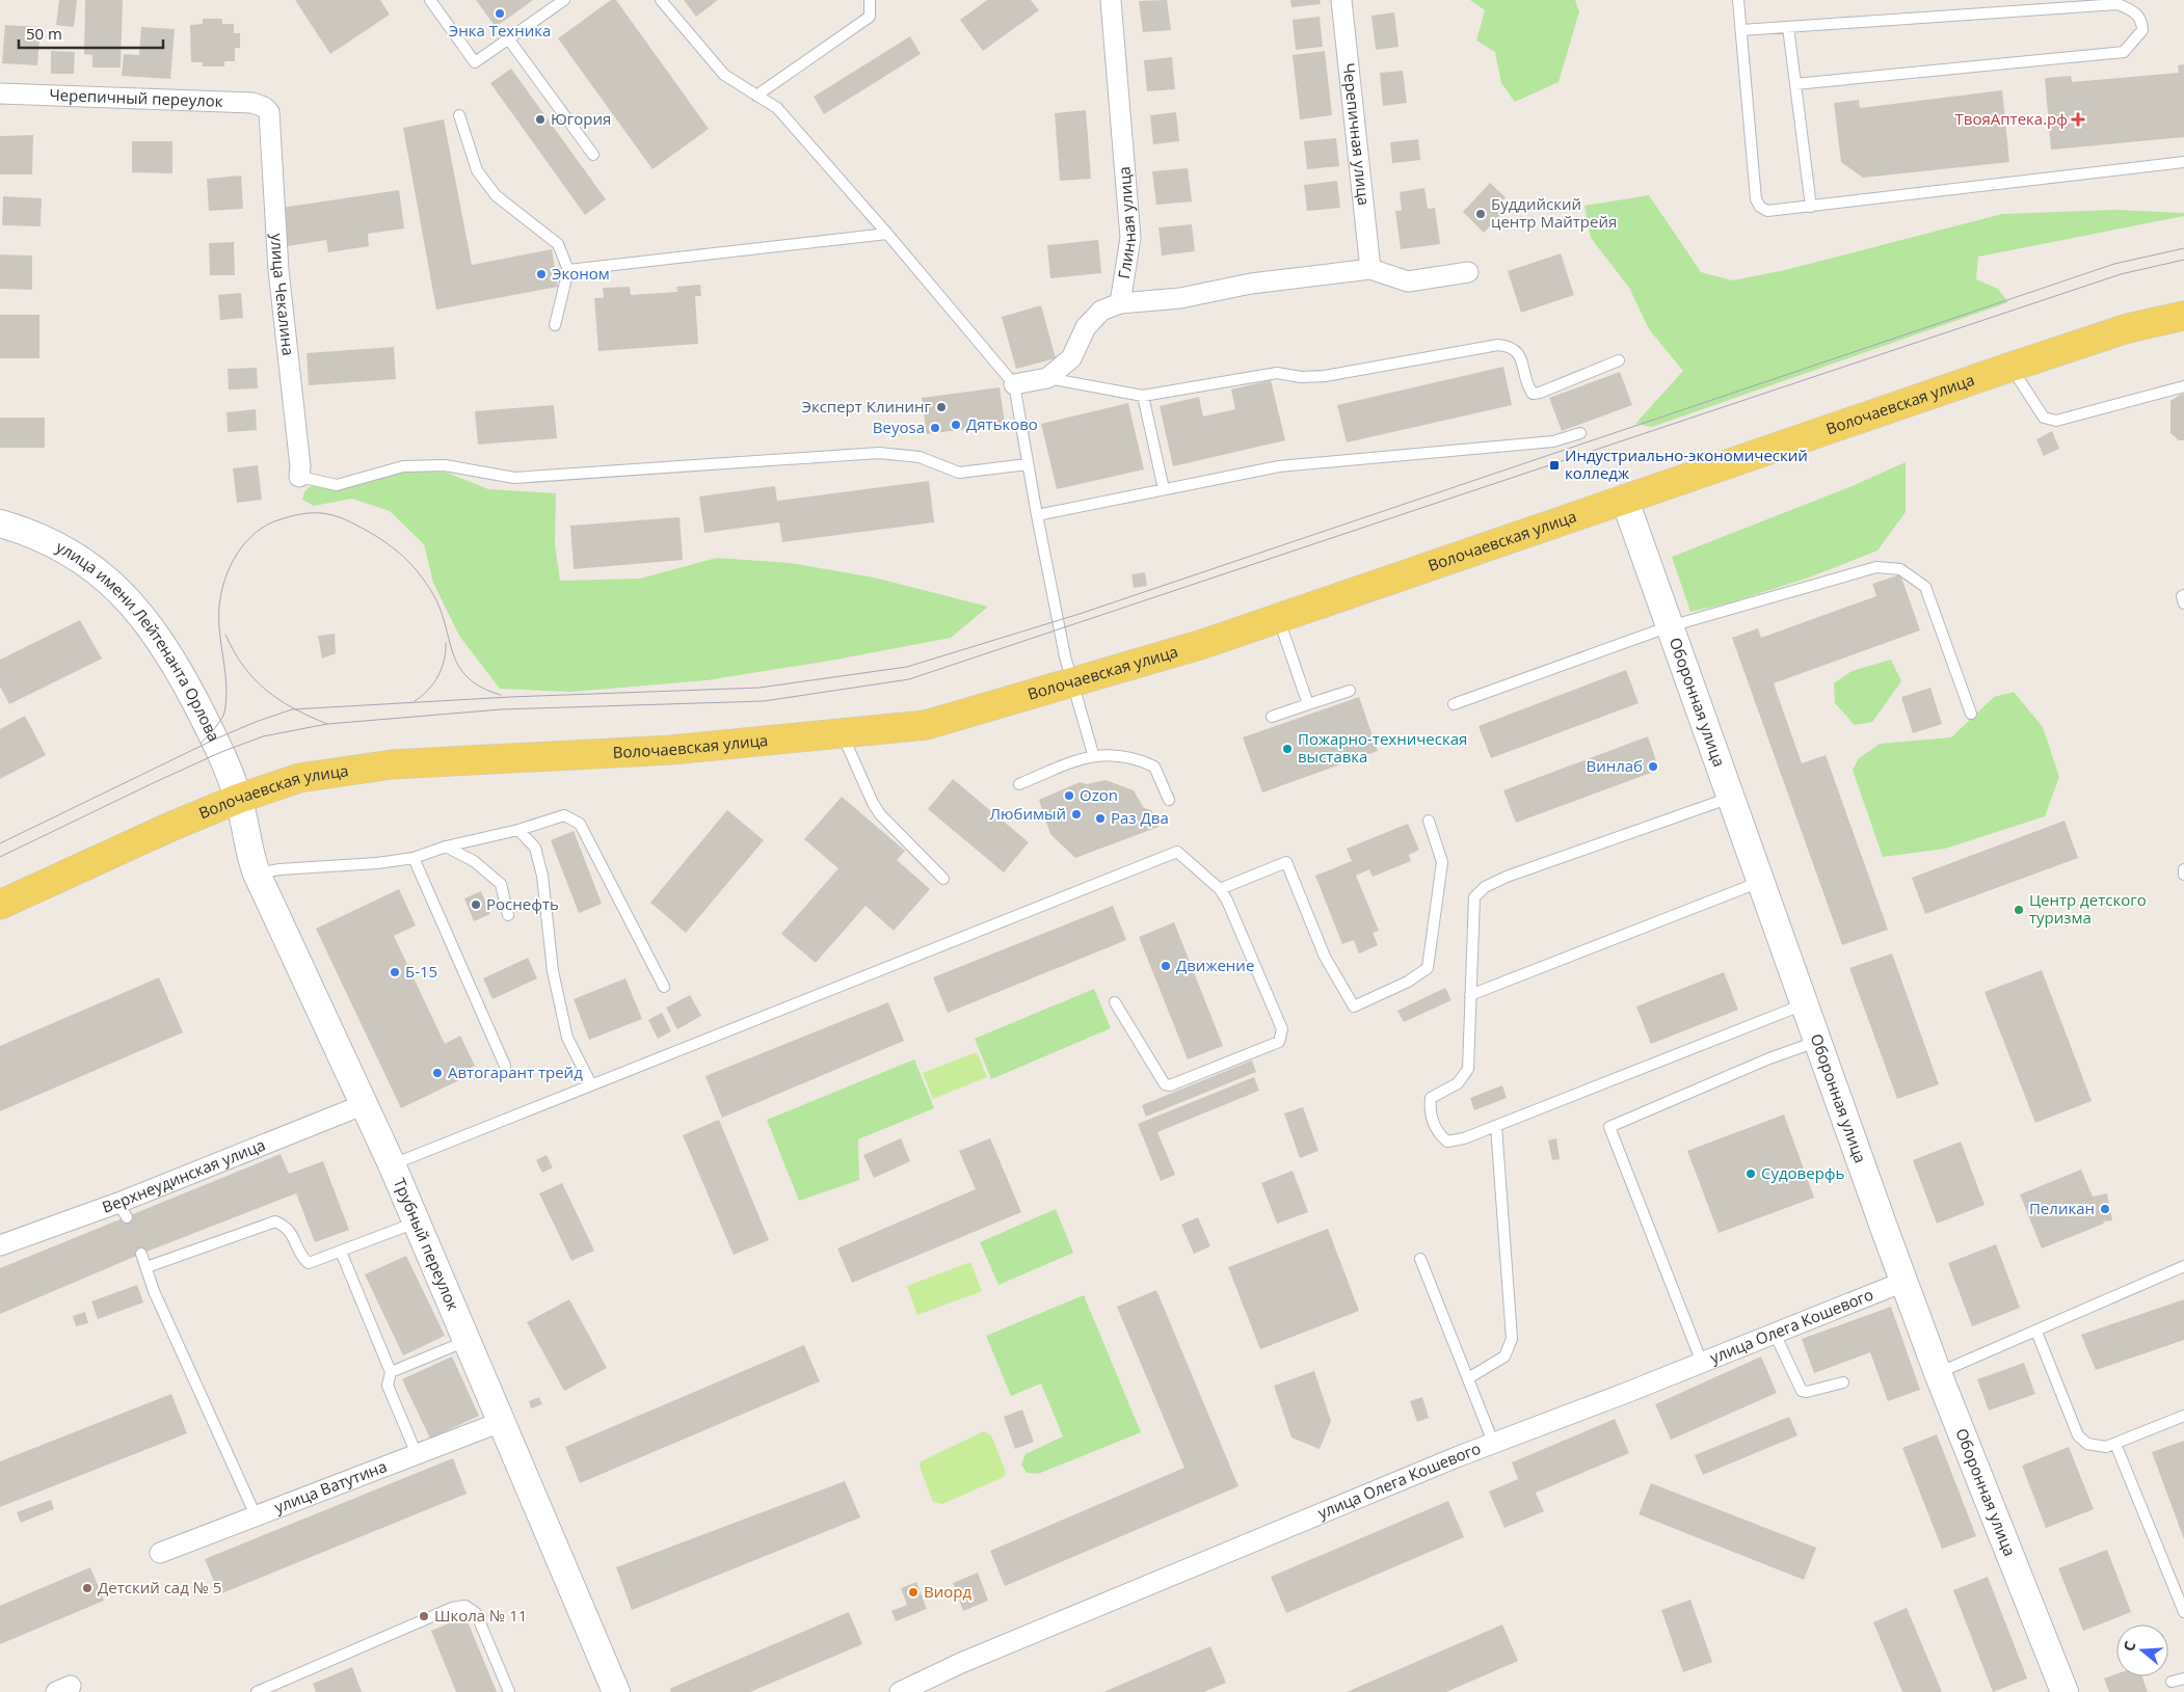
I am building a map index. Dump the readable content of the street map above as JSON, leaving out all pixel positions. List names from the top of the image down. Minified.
{"streets":{"main road":["Волочаевская улица"],"street":["Черепичный переулок","Черепичная улица","Глинная улица","улица Чекалина","улица имени Лейтенанта Орлова","Оборонная улица","Верхнеудинская улица","Трубный переулок","улица Олега Кошевого","улица Ватутина"]},"crossings":[["Черепичный переулок","улица Чекалина"],["Волочаевская улица","улица имени Лейтенанта Орлова"],["Волочаевская улица","Оборонная улица"],["Волочаевская улица","Трубный переулок"],["улица имени Лейтенанта Орлова","Трубный переулок"],["Оборонная улица","улица Олега Кошевого"],["Верхнеудинская улица","Трубный переулок"],["Трубный переулок","улица Ватутина"]],"places":{"other":["Энка Техника","Югория","Буддийский центр Майтрейя","Эконом","Эксперт Клининг","Дятьково","Beyosa","Пожарно-техническая выставка","Винлаб","Ozon","Любимый","Раз Два","Роснефть","Центр детского туризма","Движение","Б-15","Автогарант трейд","Судоверфь","Пеликан","Детский сад № 5","Виорд","Школа № 11"],"health":["ТвояАптека.рф"],"transit":["Индустриально-экономический колледж"]},"scale_bar":"50 m","north":"left"}
